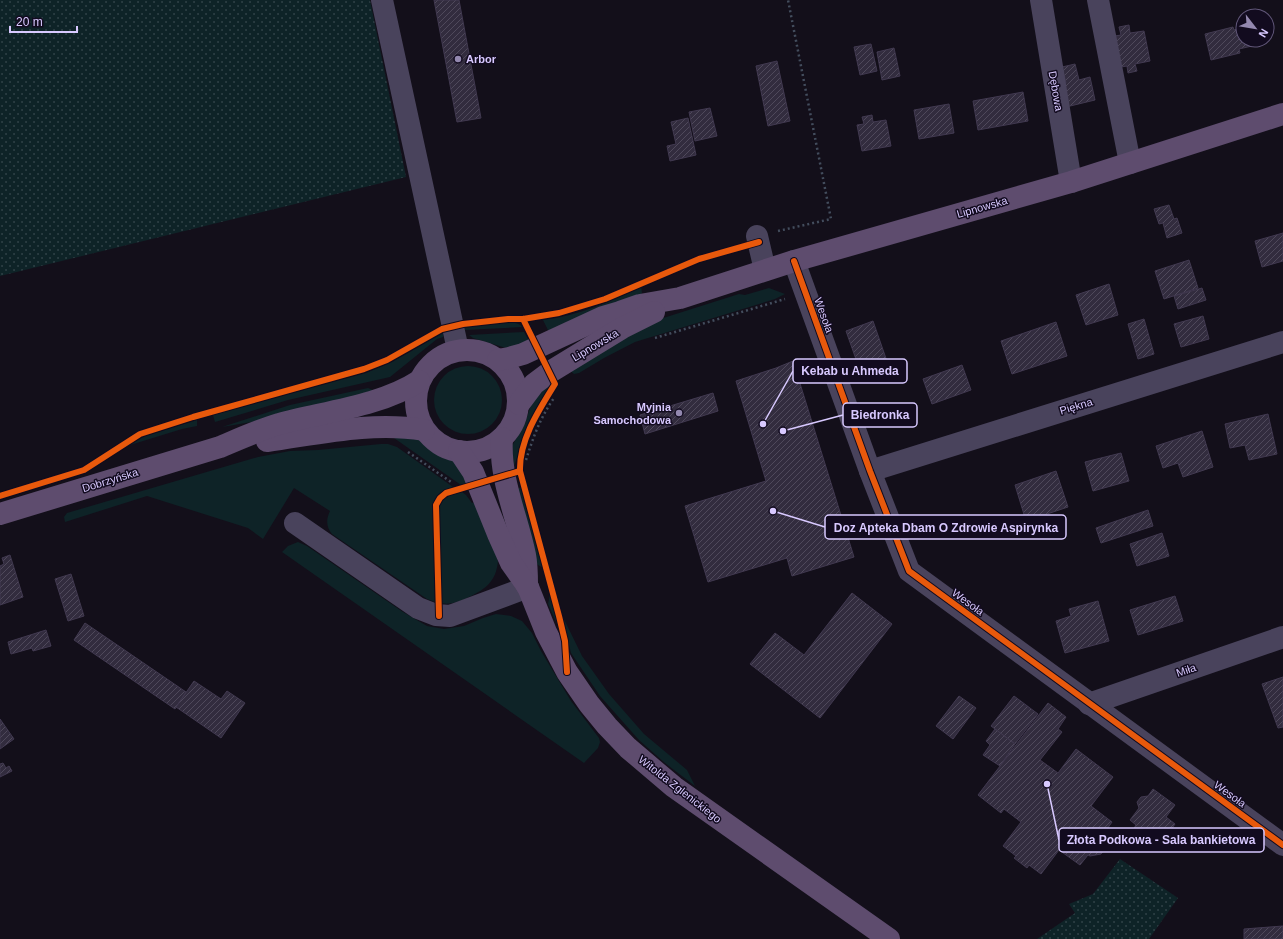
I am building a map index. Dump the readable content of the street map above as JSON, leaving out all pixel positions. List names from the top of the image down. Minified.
{"streets":{"main road":["Lipnowska","Dobrzyńska","Witolda Zglenickiego"],"street":["Dębowa","Wesoła","Piękna","Miła"]},"crossings":[["Dębowa","Lipnowska"],["Lipnowska","Wesoła"],["Lipnowska","Dobrzyńska"],["Lipnowska","Witolda Zglenickiego"],["Wesoła","Piękna"],["Wesoła","Miła"],["Dobrzyńska","Witolda Zglenickiego"]],"places":["Arbor","Myjnia Samochodowa","Kebab u Ahmeda","Biedronka","Doz Apteka Dbam O Zdrowie Aspirynka","Złota Podkowa - Sala bankietowa"],"scale_bar":"20 m","north":"bottom right"}
